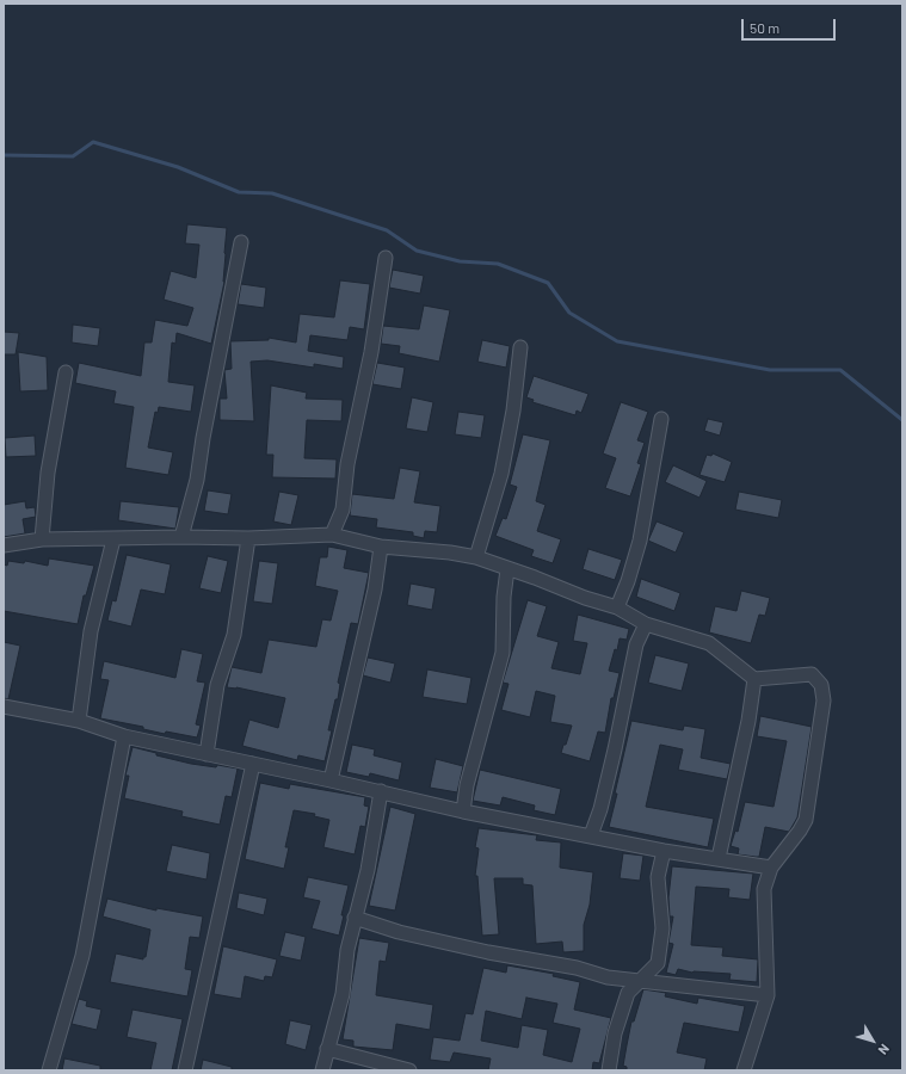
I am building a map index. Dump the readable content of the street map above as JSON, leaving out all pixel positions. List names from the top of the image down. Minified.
{"scale_bar":"50 m","north":"bottom right"}
